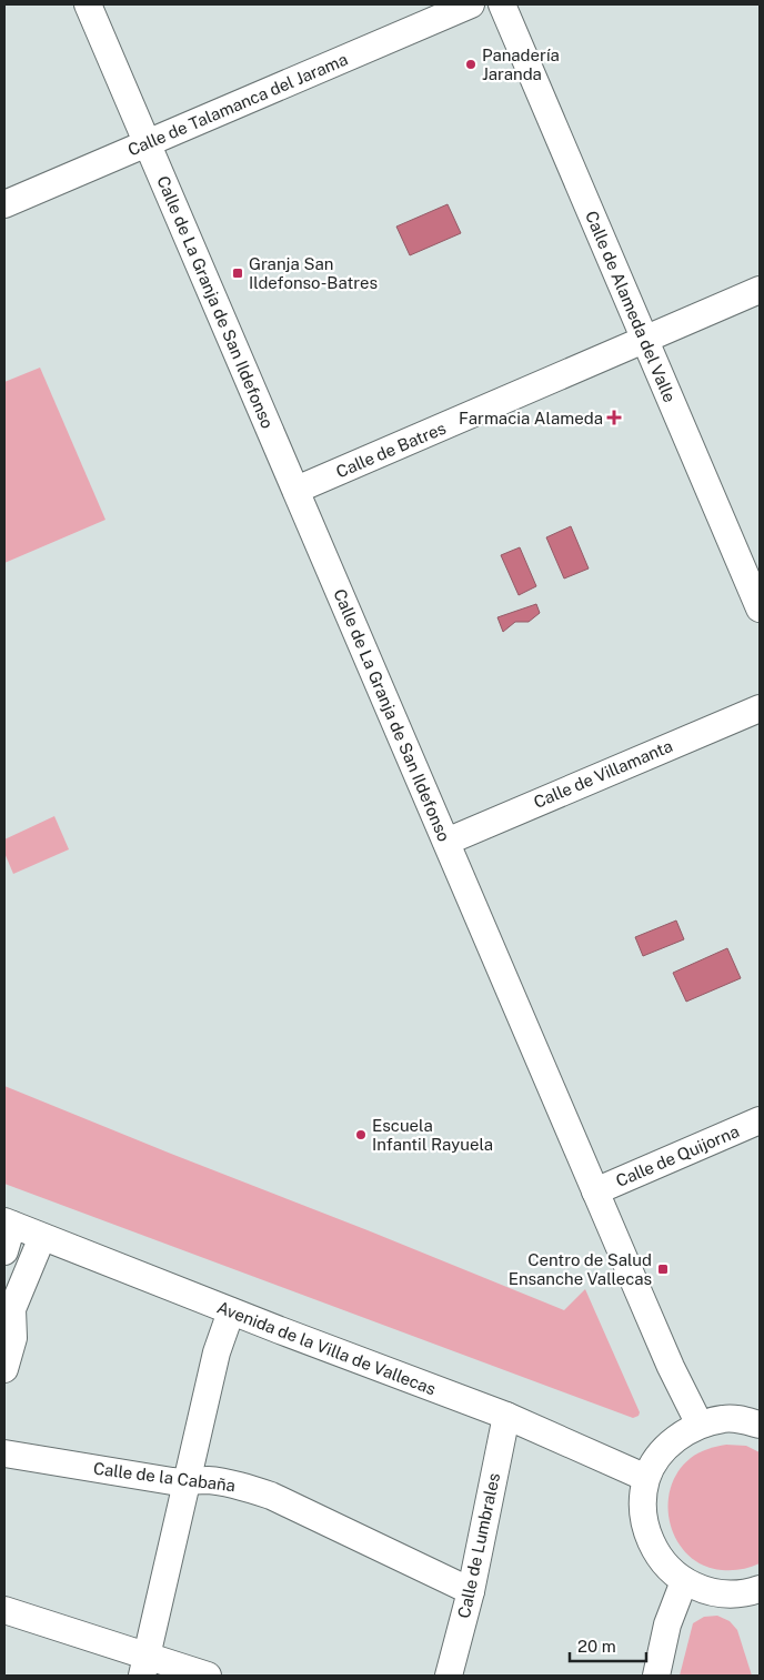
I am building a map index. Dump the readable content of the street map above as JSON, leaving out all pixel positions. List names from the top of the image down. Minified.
{"streets":{"street":["Calle de Talamanca del Jarama","Calle de La Granja de San Ildefonso","Calle de Alameda del Valle","Calle de Batres","Calle de Villamanta","Calle de Quijorna","Avenida de la Villa de Vallecas","Calle de la Cabaña","Calle de Lumbrales"]},"crossings":[["Calle de Talamanca del Jarama","Calle de La Granja de San Ildefonso"],["Calle de La Granja de San Ildefonso","Calle de Batres"],["Calle de La Granja de San Ildefonso","Calle de Villamanta"],["Calle de La Granja de San Ildefonso","Calle de Quijorna"],["Calle de Alameda del Valle","Calle de Batres"],["Avenida de la Villa de Vallecas","Calle de Lumbrales"],["Calle de la Cabaña","Calle de Lumbrales"]],"places":{"other":["Panadería Jaranda","Escuela Infantil Rayuela"],"transit":["Granja San Ildefonso-Batres","Centro de Salud Ensanche Vallecas"],"health":["Farmacia Alameda"]},"scale_bar":"20 m"}
